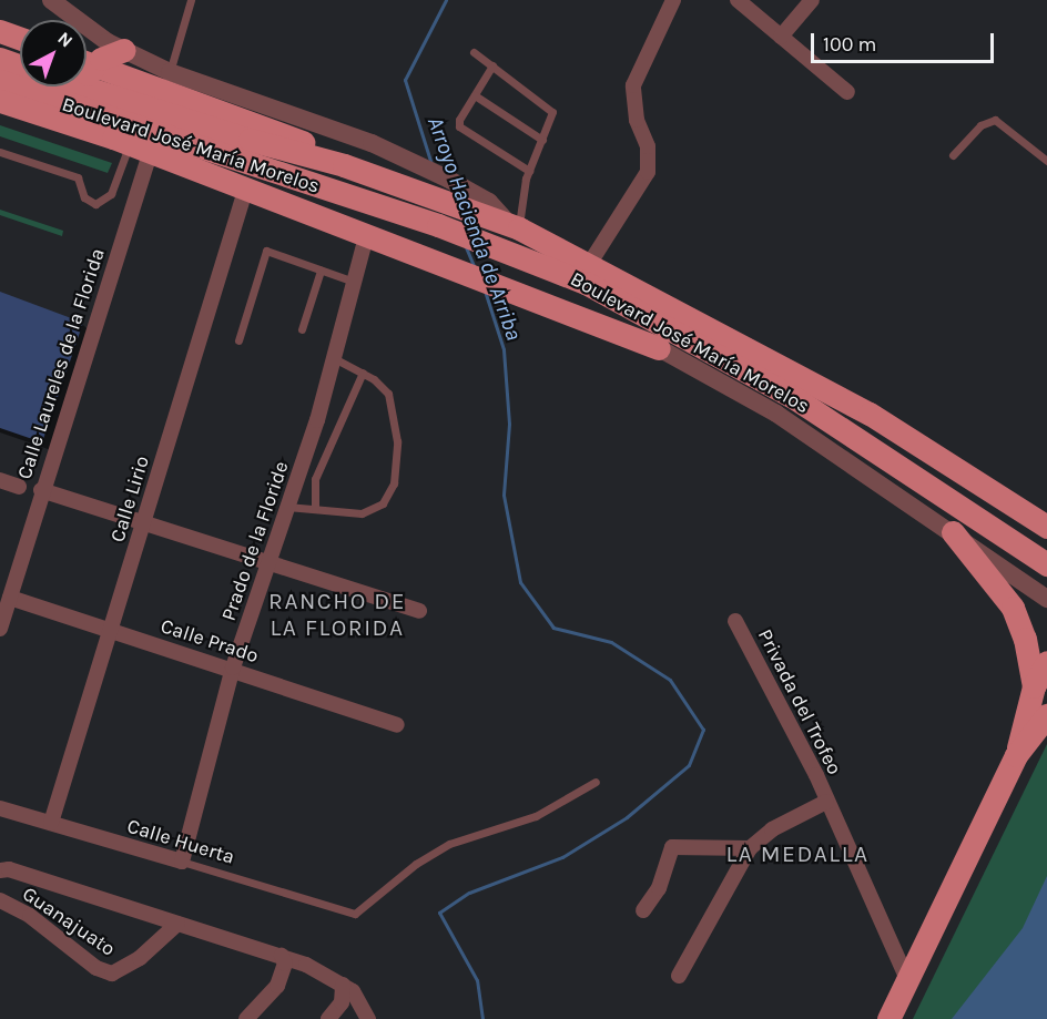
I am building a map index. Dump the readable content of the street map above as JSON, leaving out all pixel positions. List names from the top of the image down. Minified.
{"streets":{"main road":["Boulevard José María Morelos"],"street":["Calle Laureles de la Florida","Calle Lirio","Prado de la Floride","Calle Prado","Privada del Trofeo","Calle Huerta","Guanajuato"]},"crossings":[["Calle Laureles de la Florida","Calle Prado"],["Calle Lirio","Calle Prado"],["Calle Lirio","Calle Huerta"],["Prado de la Floride","Calle Prado"],["Prado de la Floride","Calle Huerta"]],"districts":["RANCHO DE LA FLORIDA","LA MEDALLA"],"water":["Arroyo Hacienda de Arriba"],"scale_bar":"100 m","north":"top right"}
